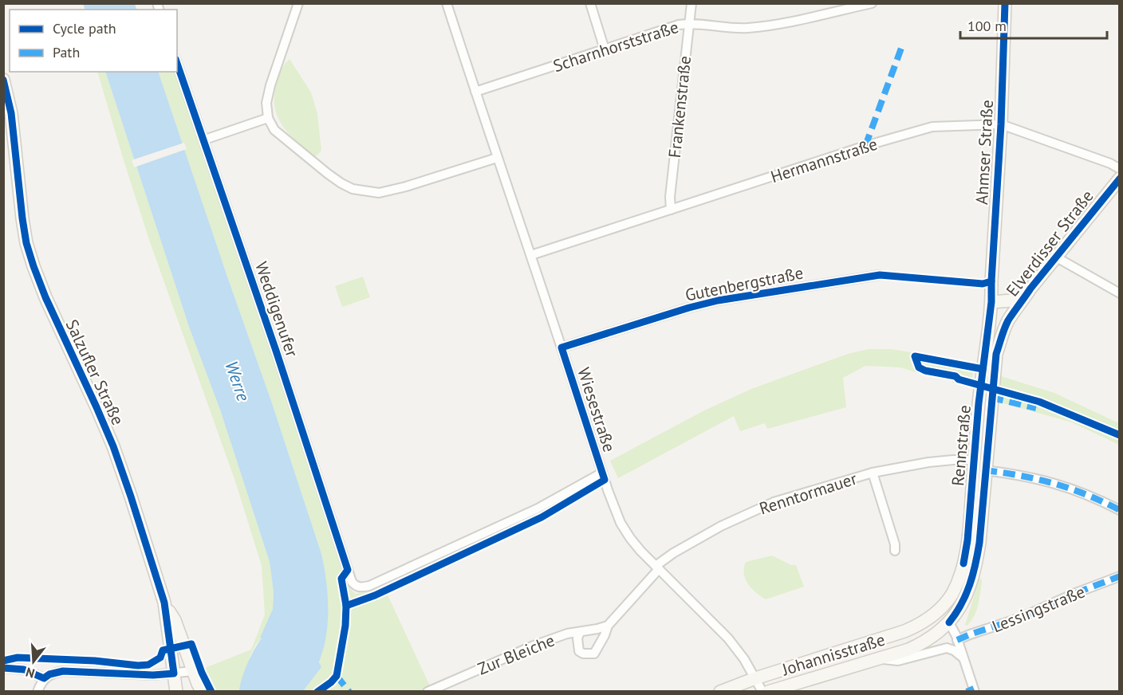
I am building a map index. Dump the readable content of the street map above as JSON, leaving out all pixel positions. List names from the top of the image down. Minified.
{"streets":{"main road":["Ahmser Straße","Elverdisser Straße","Salzufler Straße","Rennstraße","Johannisstraße"],"street":["Scharnhorststraße","Frankenstraße","Hermannstraße","Gutenbergstraße","Weddigenufer","Wiesestraße","Renntormauer","Lessingstraße","Zur Bleiche"]},"crossings":[["Scharnhorststraße","Frankenstraße"],["Scharnhorststraße","Wiesestraße"],["Frankenstraße","Hermannstraße"],["Ahmser Straße","Hermannstraße"],["Ahmser Straße","Elverdisser Straße"],["Ahmser Straße","Rennstraße"],["Hermannstraße","Wiesestraße"],["Elverdisser Straße","Rennstraße"],["Gutenbergstraße","Wiesestraße"],["Weddigenufer","Wiesestraße"],["Wiesestraße","Renntormauer"],["Wiesestraße","Zur Bleiche"],["Wiesestraße","Johannisstraße"],["Rennstraße","Renntormauer"],["Rennstraße","Johannisstraße"],["Renntormauer","Zur Bleiche"]],"water":["Werre"],"legend":["Cycle path","Path"],"scale_bar":"100 m","north":"bottom"}
